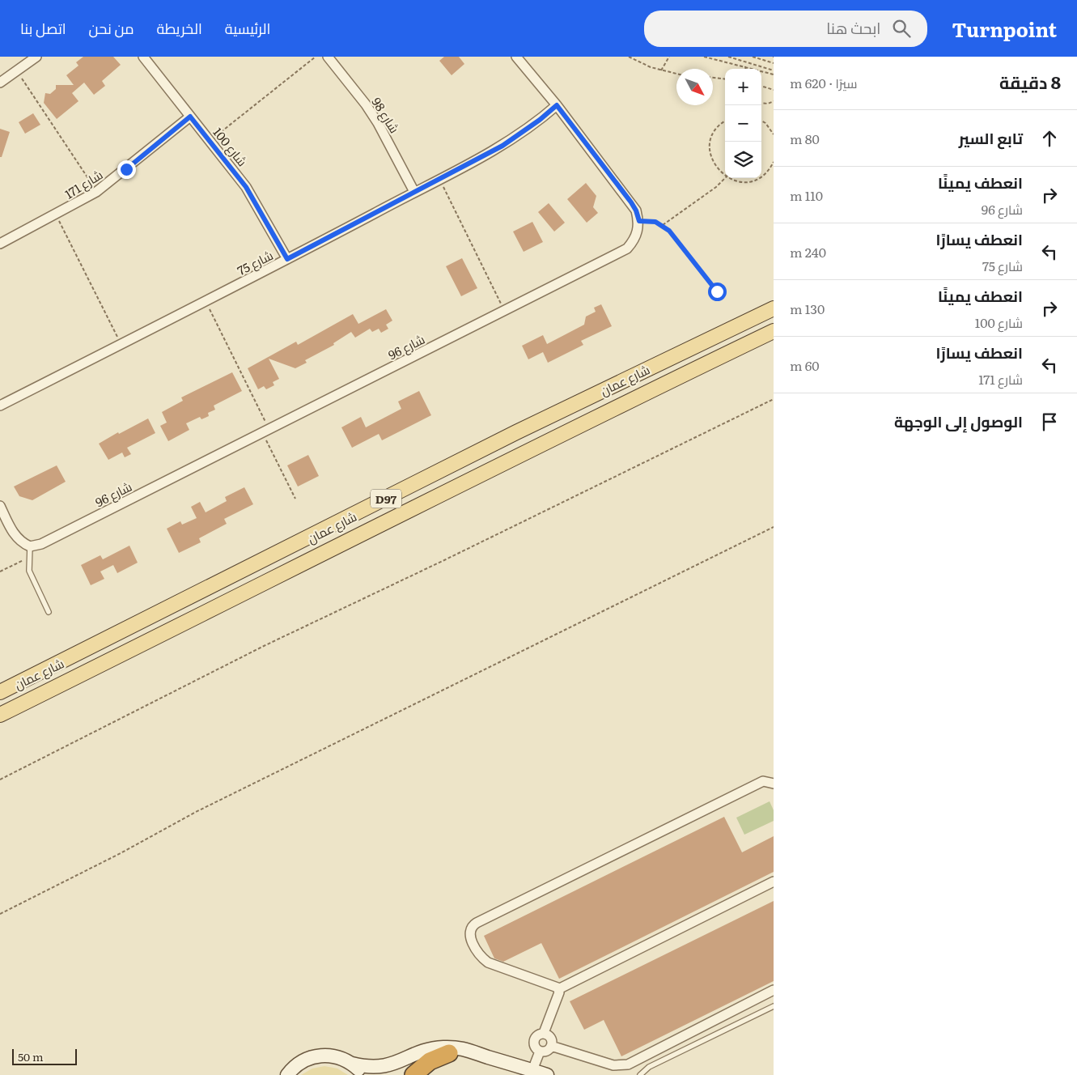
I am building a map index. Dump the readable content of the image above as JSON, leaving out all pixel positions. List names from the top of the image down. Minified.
{"streets":{"main road":["شارع عمان","D97"],"street":["شارع 98","شارع 100","شارع 171","شارع 75","شارع 96"]},"crossings":[["شارع 98","شارع 75"],["شارع 100","شارع 171"],["شارع 100","شارع 75"]],"scale_bar":"50 m","north":"bottom right","page":{"header":"Turnpoint","search":"ابحث هنا","nav":["الرئيسية","الخريطة","من نحن","اتصل بنا"],"heading":["8 دقيقة","سيرًا · 620 m"],"map_buttons":["+","−"],"list":[["تابع السير","80 m"],["انعطف يمينًا","شارع 96","110 m"],["انعطف يسارًا","شارع 75","240 m"],["انعطف يمينًا","شارع 100","130 m"],["انعطف يسارًا","شارع 171","60 m"],"الوصول إلى الوجهة"],"scale":"50 m"}}
